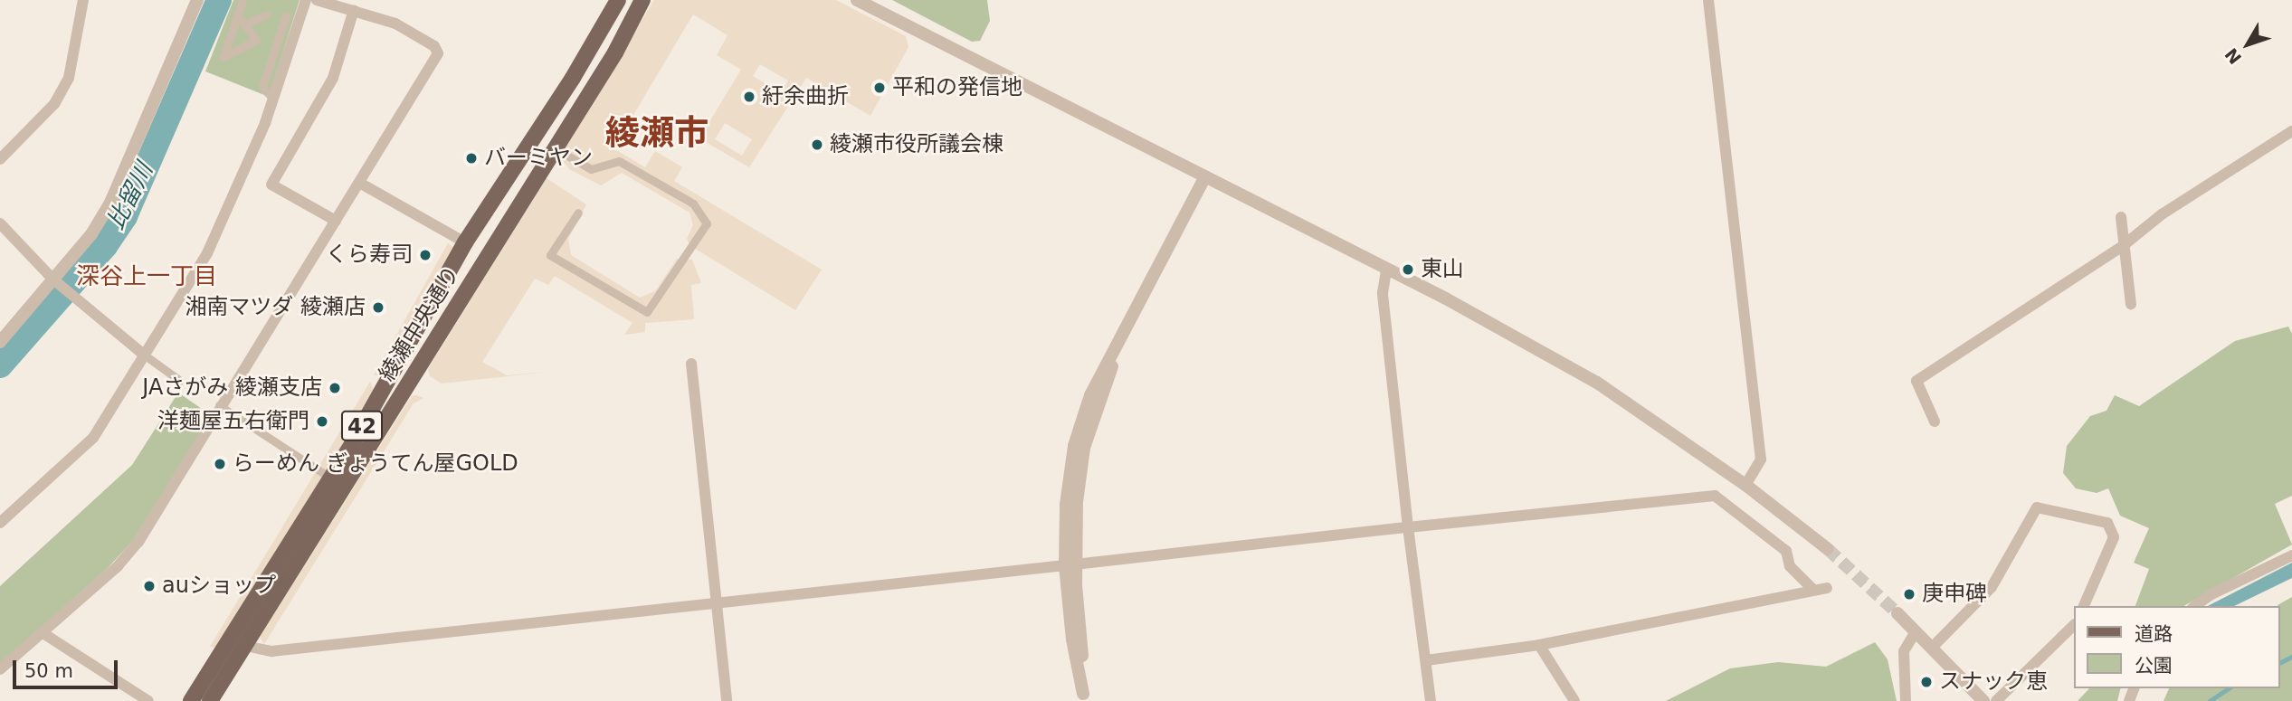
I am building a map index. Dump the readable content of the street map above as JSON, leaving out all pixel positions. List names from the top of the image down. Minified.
{"streets":{"main road":["綾瀬中央通り","42"]},"districts":["綾瀬市","深谷上一丁目"],"water":["比留川"],"places":["平和の発信地","紆余曲折","綾瀬市役所議会棟","バーミヤン","くら寿司","東山","湘南マツダ 綾瀬店","JAさがみ 綾瀬支店","洋麺屋五右衛門","らーめん ぎょうてん屋GOLD","auショップ","庚申碑","スナック恵"],"legend":["道路","公園"],"scale_bar":"50 m","north":"bottom left"}
